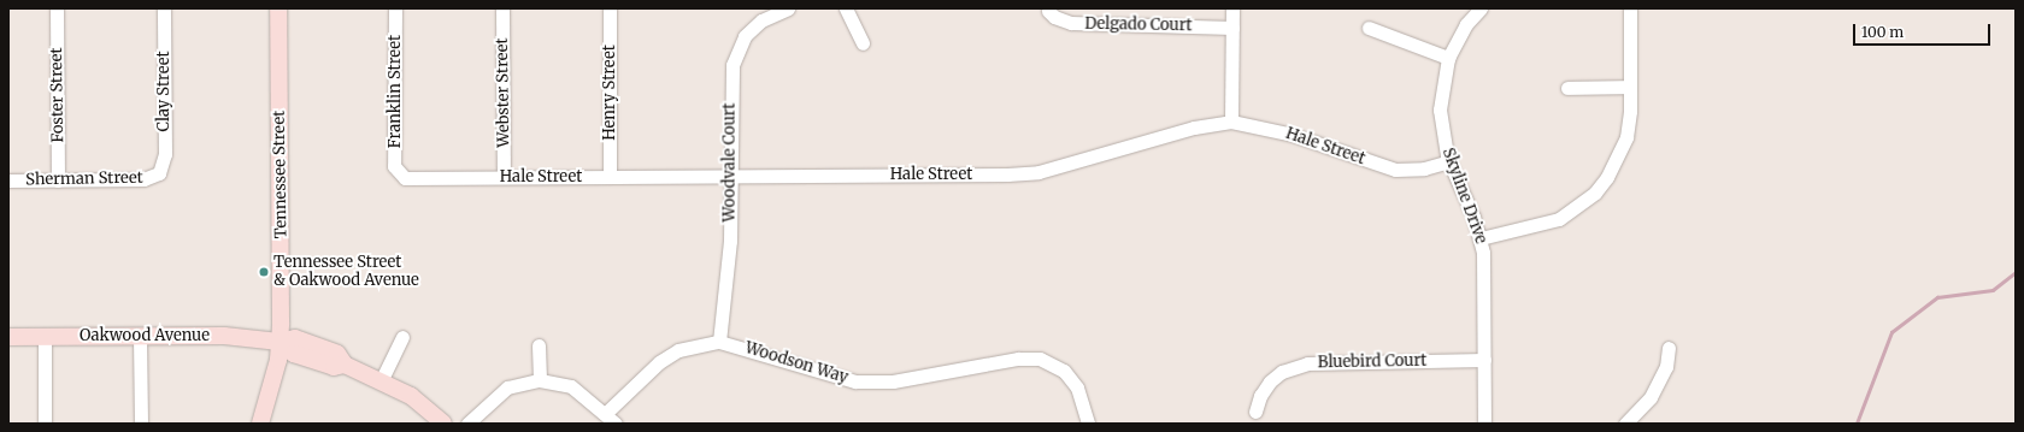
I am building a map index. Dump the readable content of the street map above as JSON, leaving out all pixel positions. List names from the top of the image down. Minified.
{"streets":{"main road":["Tennessee Street","Oakwood Avenue"],"street":["Delgado Court","Clay Street","Franklin Street","Webster Street","Henry Street","Foster Street","Hale Street","Woodvale Court","Sherman Street","Skyline Drive","Bluebird Court","Woodson Way"]},"crossings":[["Clay Street","Sherman Street"],["Franklin Street","Hale Street"],["Webster Street","Hale Street"],["Henry Street","Hale Street"],["Foster Street","Sherman Street"],["Hale Street","Woodvale Court"],["Hale Street","Skyline Drive"],["Woodvale Court","Woodson Way"],["Tennessee Street","Oakwood Avenue"],["Skyline Drive","Bluebird Court"]],"places":["Tennessee Street & Oakwood Avenue"],"scale_bar":"100 m"}
